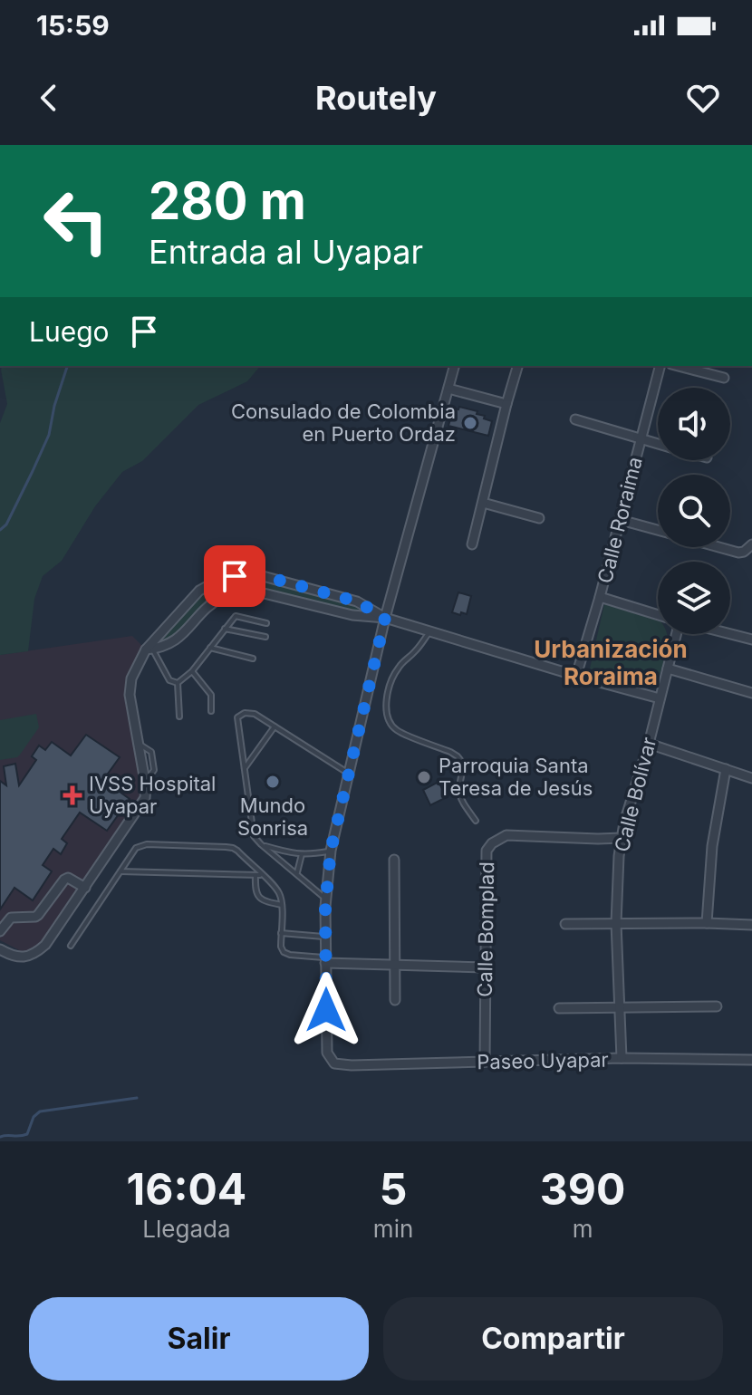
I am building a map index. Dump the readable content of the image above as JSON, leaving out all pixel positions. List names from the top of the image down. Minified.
{"streets":{"street":["Calle Roraima","Calle Bolívar","Calle Bomplad","Paseo Uyapar"]},"crossings":[["Calle Bolívar","Calle Bomplad"],["Calle Bolívar","Paseo Uyapar"],["Calle Bomplad","Paseo Uyapar"]],"districts":["Urbanización Roraima"],"places":{"other":["Consulado de Colombia en Puerto Ordaz","Parroquia Santa Teresa de Jesús","Mundo Sonrisa"],"health":["IVSS Hospital Uyapar"]},"page":{"status":"15:59","header":"Routely","turn":["280 m","Entrada al Uyapar"],"then":"Luego","eta":["16:04","Llegada","5","min","390","m"],"buttons":["Salir","Compartir"]}}
